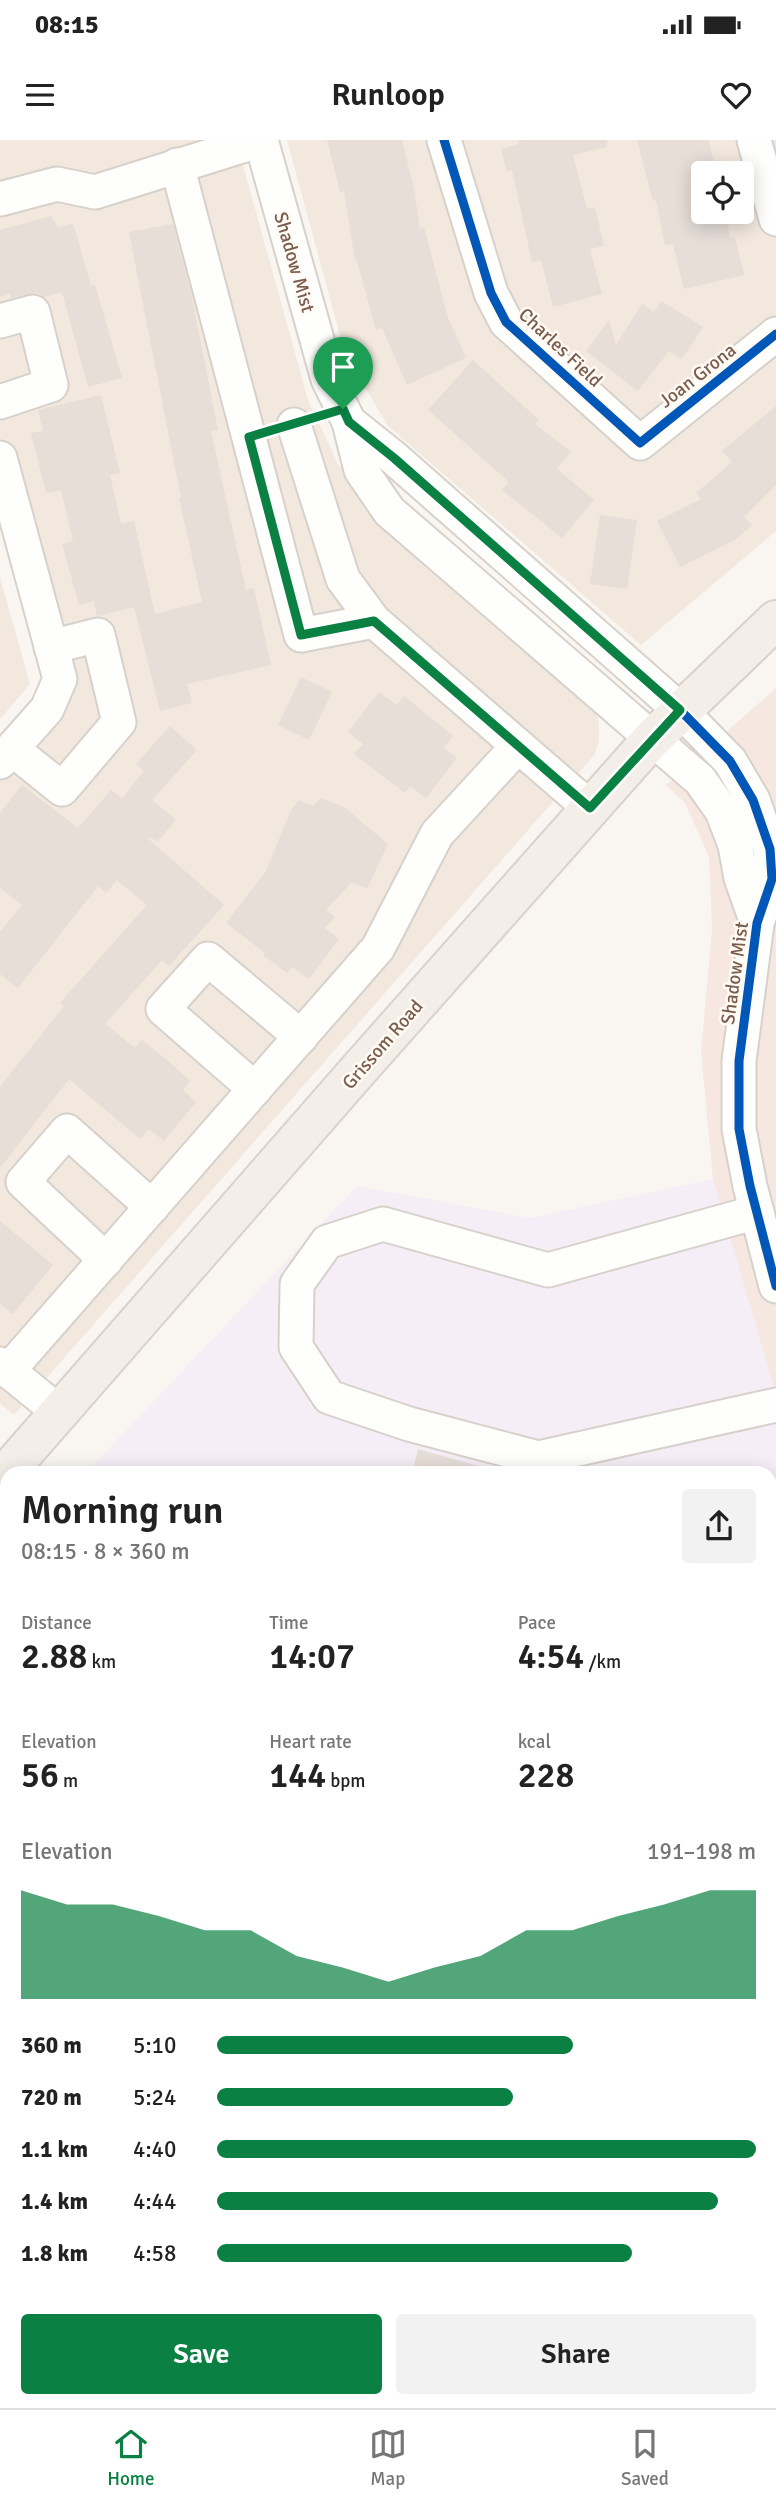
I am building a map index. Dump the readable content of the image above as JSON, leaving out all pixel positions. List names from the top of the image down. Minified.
{"streets":{"main road":["Grissom Road"],"street":["Shadow Mist","Charles Field","Joan Grona"]},"crossings":[["Shadow Mist","Grissom Road"],["Charles Field","Joan Grona"]],"page":{"status":"08:15","header":"Runloop","heading":["Morning run","08:15 · 8 × 360 m"],"stats":[["Distance","2.88 km"],["Time","14:07"],["Pace","4:54 /km"],["Elevation","56 m"],["Heart rate","144 bpm"],["kcal","228"]],"chart":["Elevation","191–198 m"],"list":[{"name":"360 m","note":"5:10"},{"name":"720 m","note":"5:24"},{"name":"1.1 km","note":"4:40"},{"name":"1.4 km","note":"4:44"},{"name":"1.8 km","note":"4:58"}],"buttons":["Save","Share"],"tabs":["Home","Map","Saved"]}}
